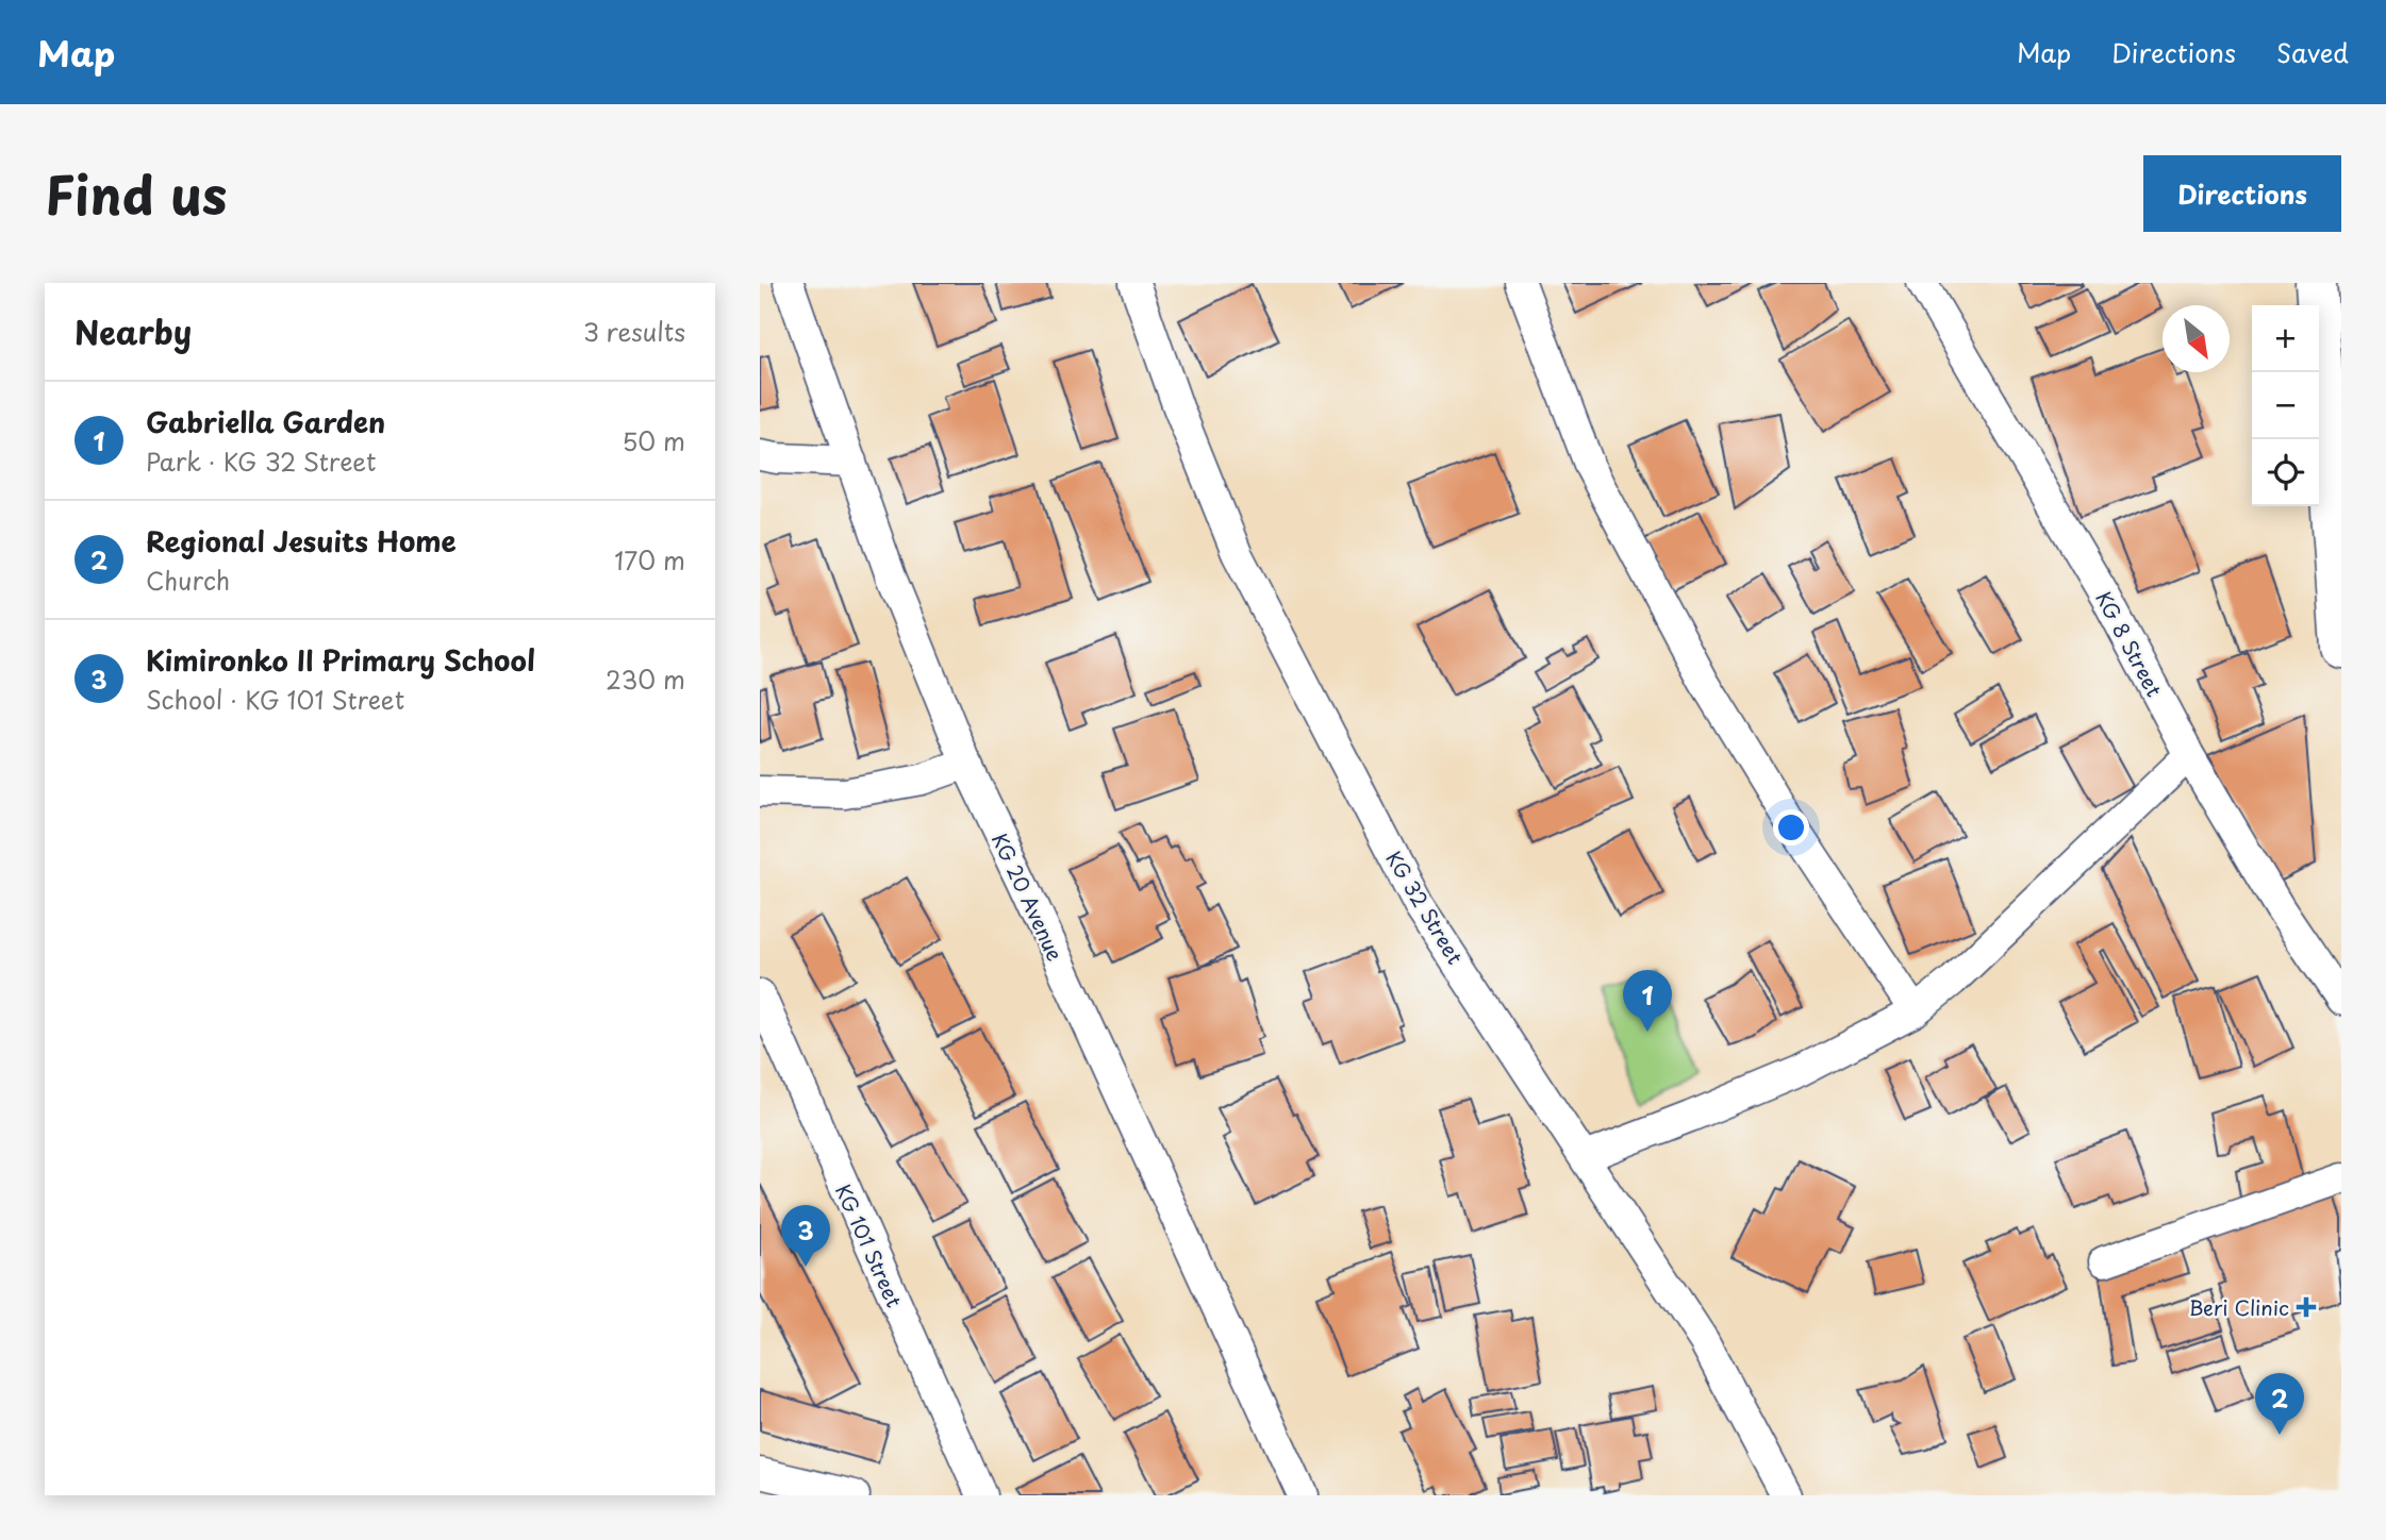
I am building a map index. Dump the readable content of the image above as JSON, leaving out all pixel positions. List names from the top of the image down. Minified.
{"streets":{"street":["KG 8 Street","KG 20 Avenue","KG 32 Street","KG 101 Street"]},"places":{"health":["Beri Clinic"]},"north":"bottom right","page":{"header":"Map","nav":["Map","Directions","Saved"],"title":"Find us","buttons":"Directions","heading":["Nearby","3 results"],"map_buttons":["+","−"],"list":[{"mark":"1","name":"Gabriella Garden","note":"Park · KG 32 Street","value":"50 m"},{"mark":"2","name":"Regional Jesuits Home","note":"Church","value":"170 m"},{"mark":"3","name":"Kimironko II Primary School","note":"School · KG 101 Street","value":"230 m"}],"pins":["1","3","2"]}}
